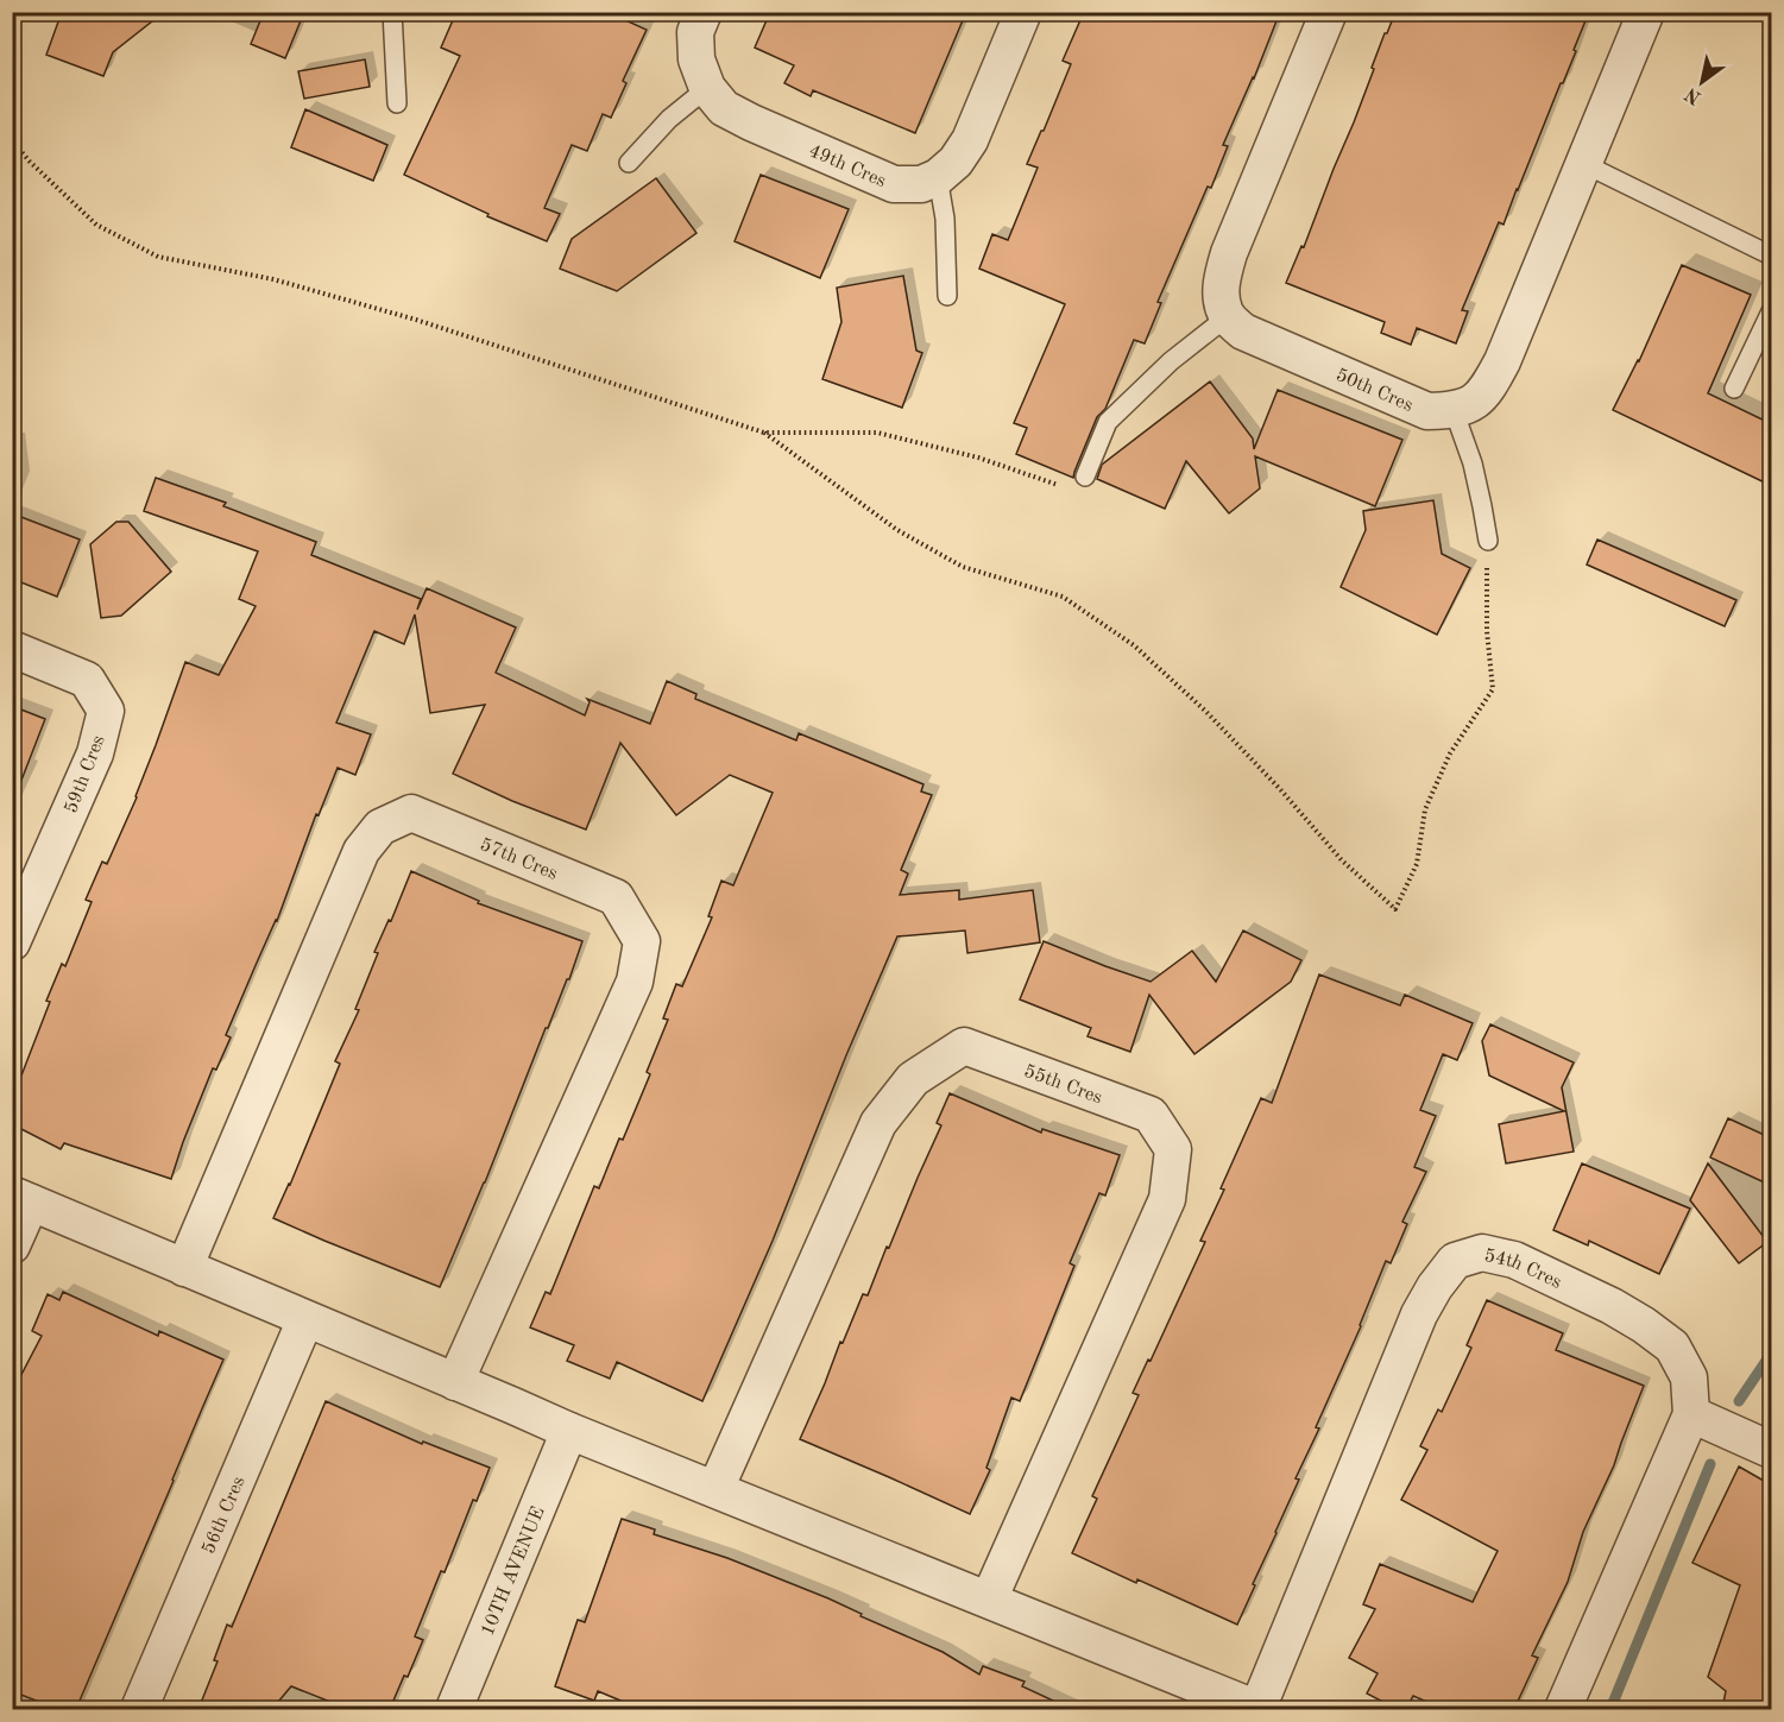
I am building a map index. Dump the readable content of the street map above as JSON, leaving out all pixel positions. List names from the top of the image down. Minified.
{"streets":{"street":["49th Cres","50th Cres","59th Cres","57th Cres","55th Cres","54th Cres","56th Cres","10TH AVENUE"]},"north":"bottom left"}
